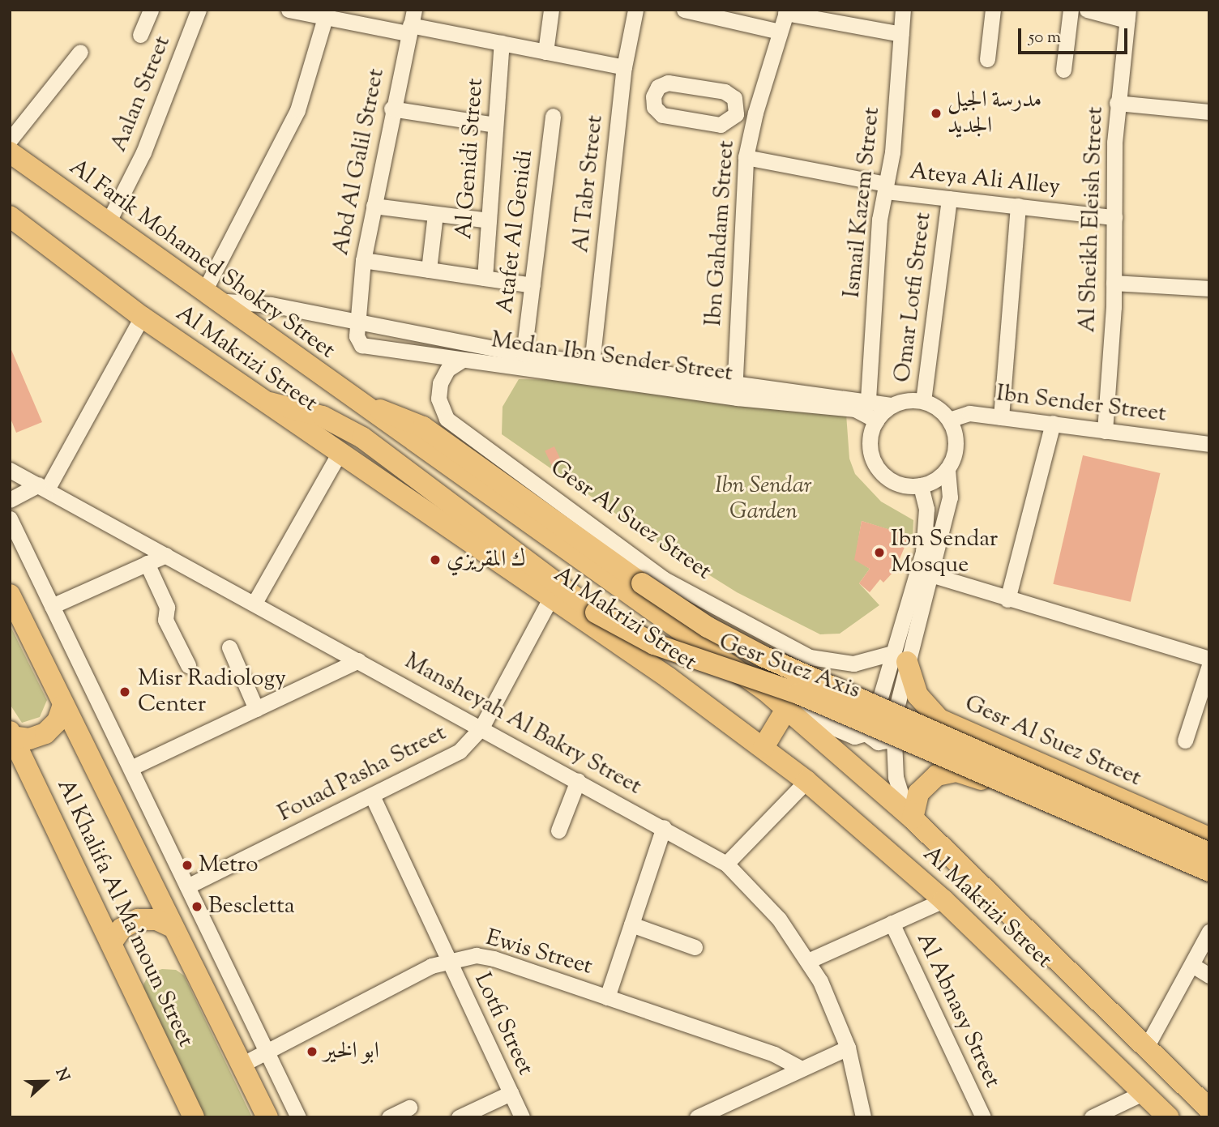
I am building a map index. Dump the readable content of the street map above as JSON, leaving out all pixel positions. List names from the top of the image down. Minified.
{"streets":{"main road":["Al Farik Mohamed Shokry Street","Al Makrizi Street","Gesr Al Suez Street","Gesr Suez Axis","Al Khalifa Al Ma'moun Street"],"street":["Aalan Street","Al Genidi Street","Abd Al Galil Street","Ateya Ali Alley","Al Tabr Street","Ismail Kazem Street","Al Sheikh Eleish Street","Atafet Al Genidi","Ibn Gahdam Street","Omar Lotfi Street","Medan Ibn Sender Street","Ibn Sender Street","Mansheyah Al Bakry Street","Fouad Pasha Street","Ewis Street","Al Abnasy Street","Lotfi Street"]},"crossings":[["Aalan Street","Al Farik Mohamed Shokry Street"],["Abd Al Galil Street","Medan Ibn Sender Street"],["Ateya Ali Alley","Ismail Kazem Street"],["Ateya Ali Alley","Al Sheikh Eleish Street"],["Ateya Ali Alley","Ibn Gahdam Street"],["Ateya Ali Alley","Omar Lotfi Street"],["Al Tabr Street","Medan Ibn Sender Street"],["Ismail Kazem Street","Medan Ibn Sender Street"],["Al Sheikh Eleish Street","Ibn Sender Street"],["Atafet Al Genidi","Medan Ibn Sender Street"],["Ibn Gahdam Street","Medan Ibn Sender Street"],["Al Farik Mohamed Shokry Street","Medan Ibn Sender Street"],["Al Farik Mohamed Shokry Street","Al Makrizi Street"],["Al Farik Mohamed Shokry Street","Gesr Suez Axis"],["Omar Lotfi Street","Medan Ibn Sender Street"],["Omar Lotfi Street","Ibn Sender Street"],["Medan Ibn Sender Street","Ibn Sender Street"],["Medan Ibn Sender Street","Gesr Al Suez Street"],["Al Makrizi Street","Gesr Suez Axis"],["Al Makrizi Street","Fouad Pasha Street"],["Mansheyah Al Bakry Street","Fouad Pasha Street"],["Fouad Pasha Street","Lotfi Street"],["Al Khalifa Al Ma'moun Street","Ewis Street"],["Ewis Street","Lotfi Street"]],"parks":["Ibn Sendar Garden"],"places":["مدرسة الجيل الجديد","Ibn Sendar Mosque","ك المقريزي","Misr Radiology Center","Metro","Bescletta","ابو الخير"],"scale_bar":"50 m","north":"right"}
